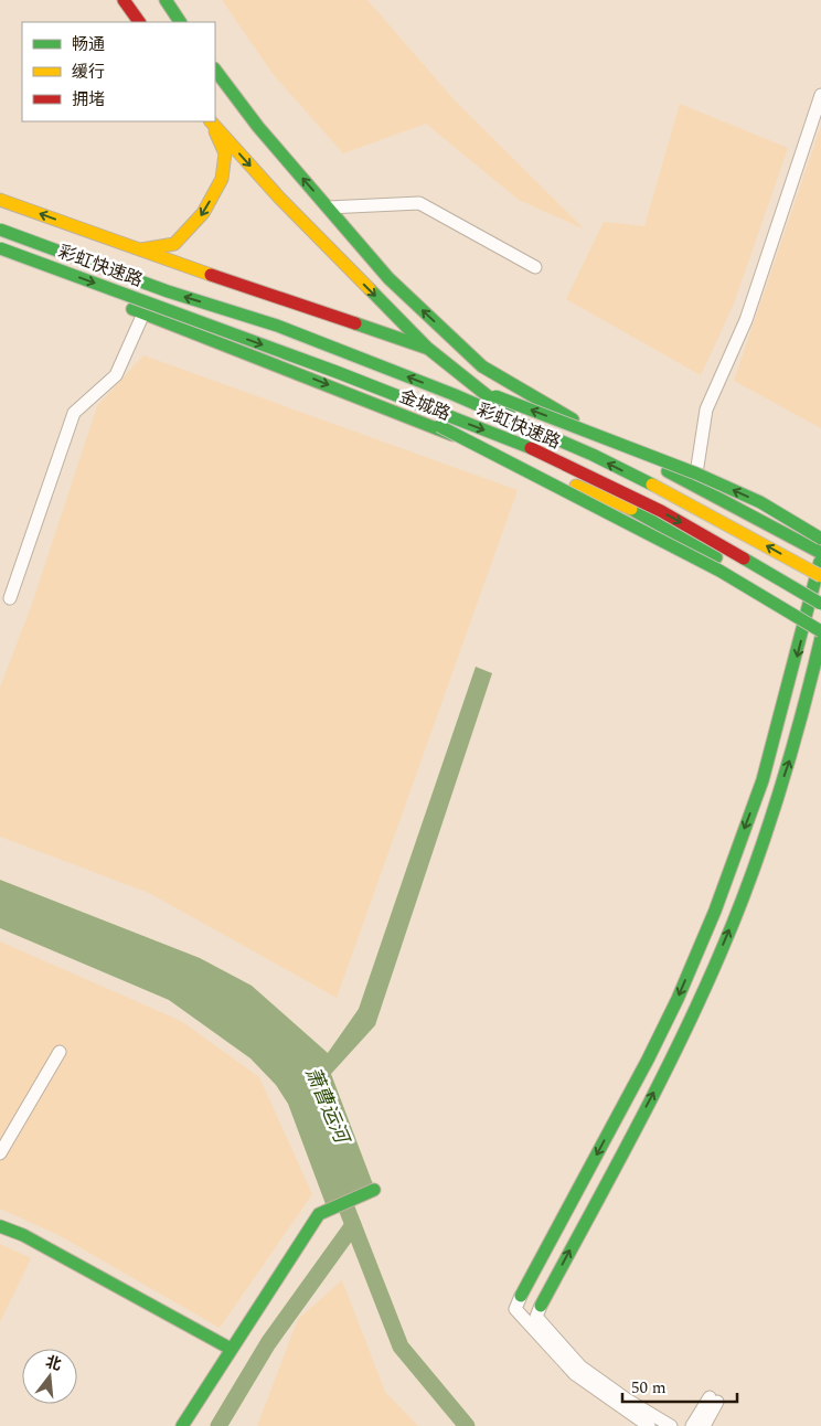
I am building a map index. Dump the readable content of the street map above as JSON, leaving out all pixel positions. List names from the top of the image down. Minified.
{"streets":{"main road":["彩虹快速路","金城路"]},"water":["萧曹运河"],"legend":["畅通","缓行","拥堵"],"scale_bar":"50 m","north":"top"}
